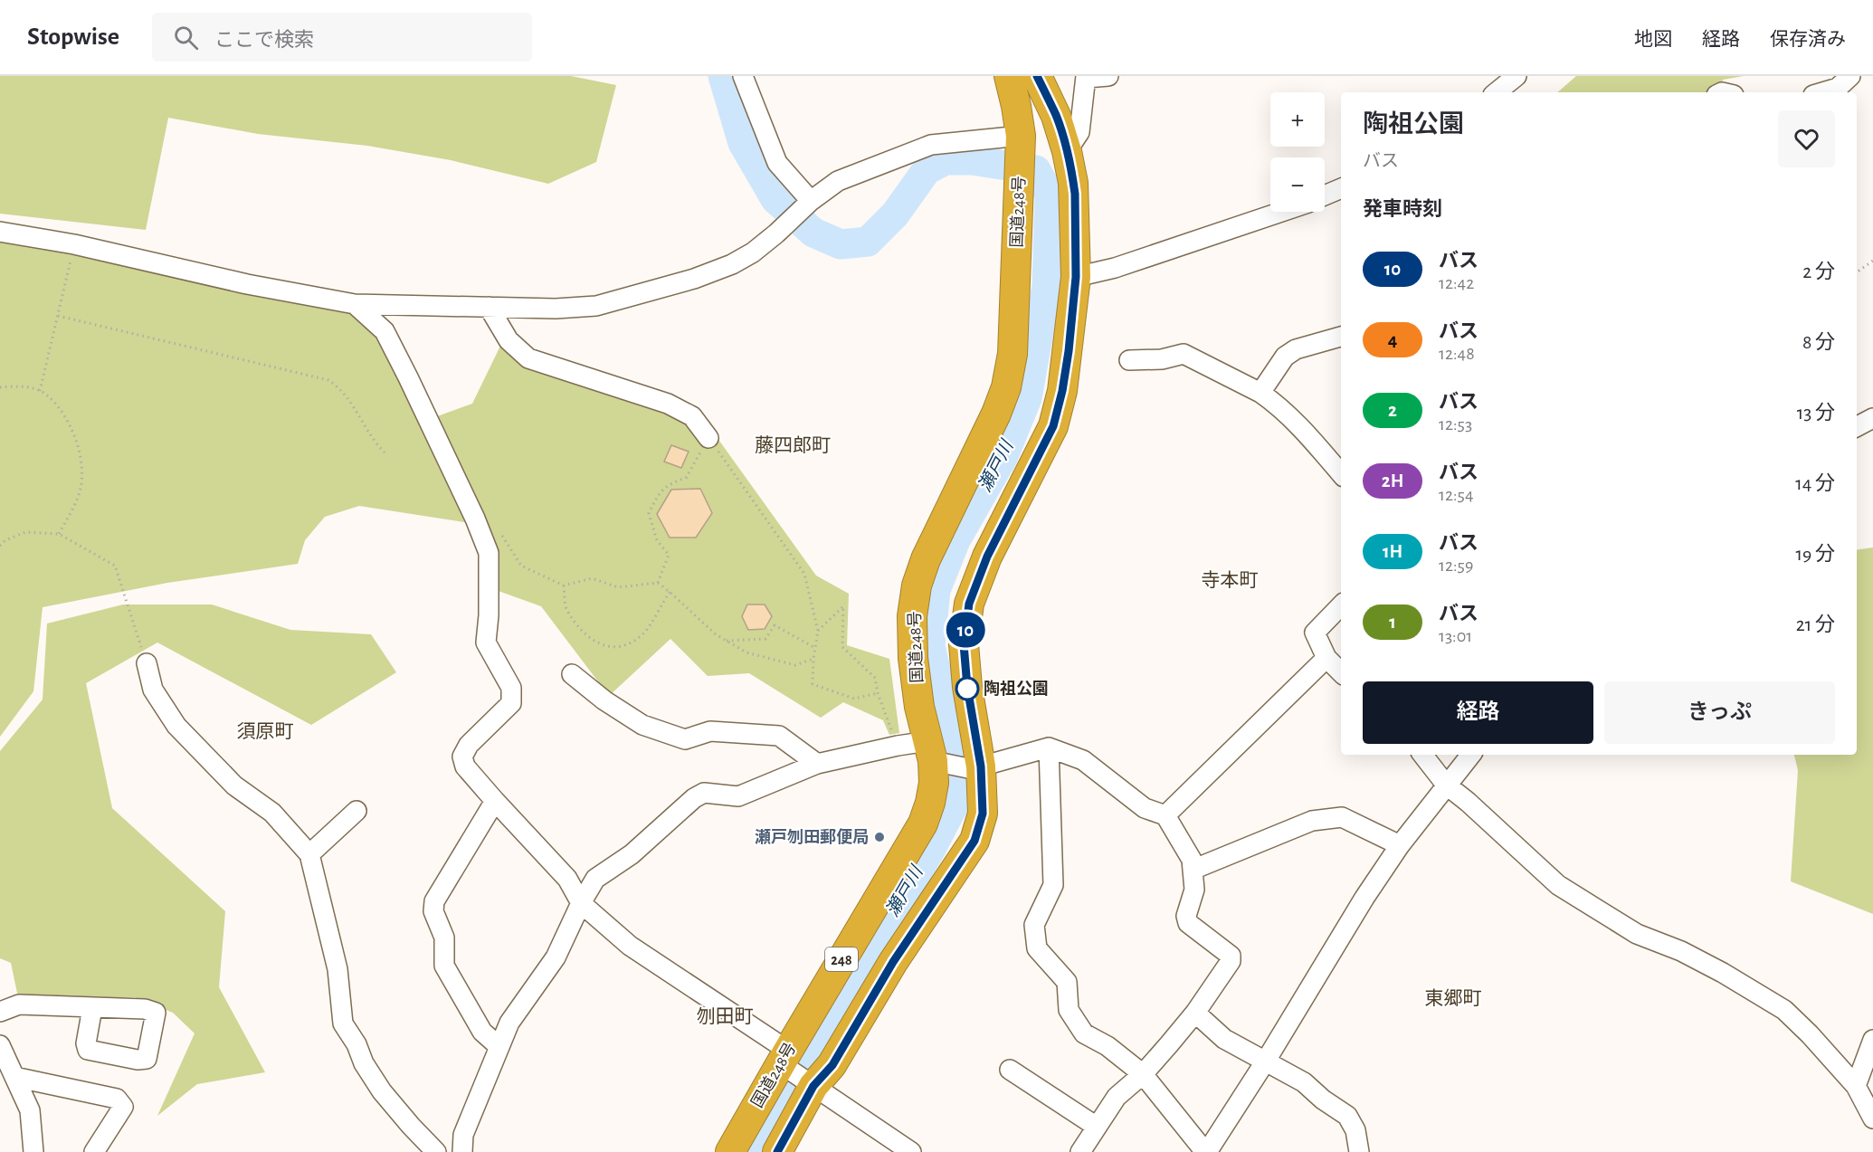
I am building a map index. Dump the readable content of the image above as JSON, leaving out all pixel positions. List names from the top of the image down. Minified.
{"streets":{"highway":["国道248号","248"]},"districts":["藤四郎町","寺本町","須原町","東郷町","刎田町"],"water":["瀬戸川"],"places":["陶祖公園","瀬戸刎田郵便局"],"lines":["bus line 10"],"page":{"header":"Stopwise","search":"ここで検索","nav":["地図","経路","保存済み"],"on_map":"10","map_buttons":["+","−"],"heading":[["陶祖公園","バス"],"発車時刻"],"list":[{"mark":"10","name":"バス","note":"12:42","value":"2 分"},{"mark":"4","name":"バス","note":"12:48","value":"8 分"},{"mark":"2","name":"バス","note":"12:53","value":"13 分"},{"mark":"2H","name":"バス","note":"12:54","value":"14 分"},{"mark":"1H","name":"バス","note":"12:59","value":"19 分"},{"mark":"1","name":"バス","note":"13:01","value":"21 分"}],"buttons":["経路","きっぷ"]}}
